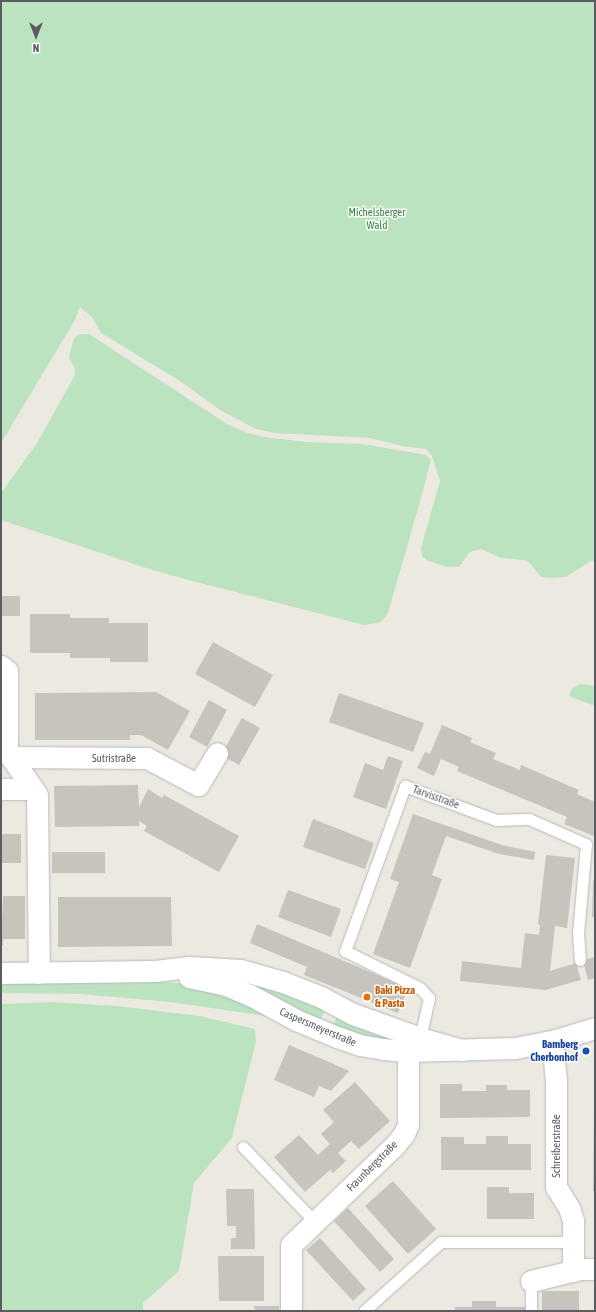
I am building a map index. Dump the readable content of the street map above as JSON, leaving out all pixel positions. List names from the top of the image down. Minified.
{"streets":{"street":["Sutristraße","Caspersmeyerstraße","Schreiberstraße","Fraunbergstraße"],"lane":["Tarvisstraße"]},"crossings":[["Tarvisstraße","Caspersmeyerstraße"],["Tarvisstraße","Fraunbergstraße"],["Caspersmeyerstraße","Schreiberstraße"],["Caspersmeyerstraße","Fraunbergstraße"]],"parks":["Michelsberger Wald"],"places":["Baki Pizza & Pasta","Bamberg Cherbonhof"],"north":"bottom"}
